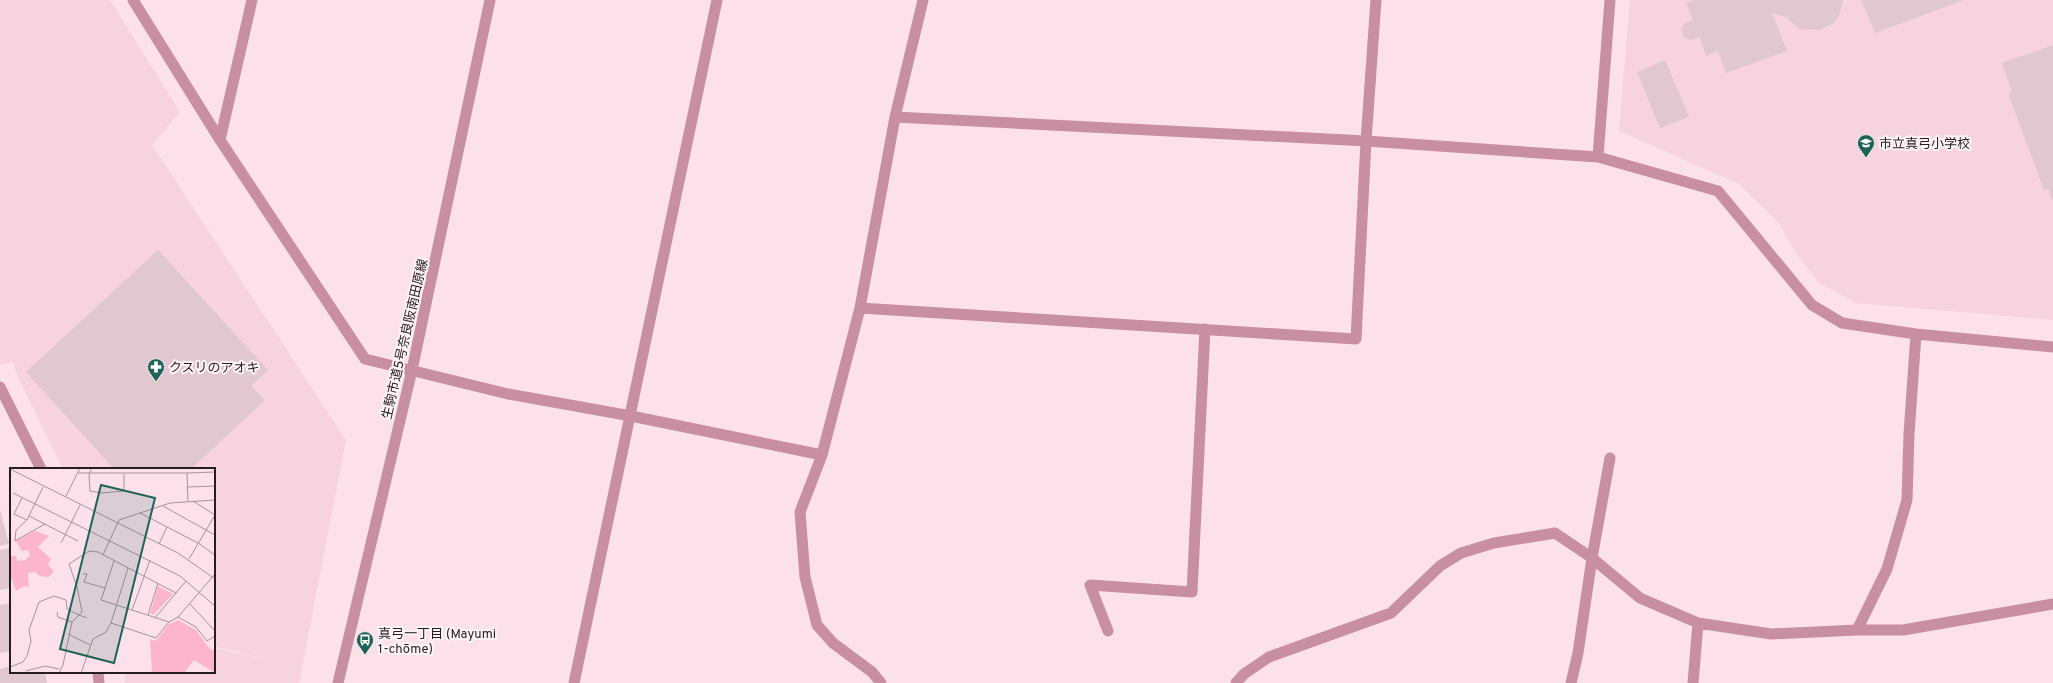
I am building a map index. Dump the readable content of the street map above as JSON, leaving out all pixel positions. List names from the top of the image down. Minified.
{"streets":{"street":["生駒市道5号奈良阪南田原線"]},"places":{"school or university":["市立真弓小学校"],"pharmacy":["クスリのアオキ"],"bus stop":["真弓一丁目 (Mayumi 1-chōme)"]}}
